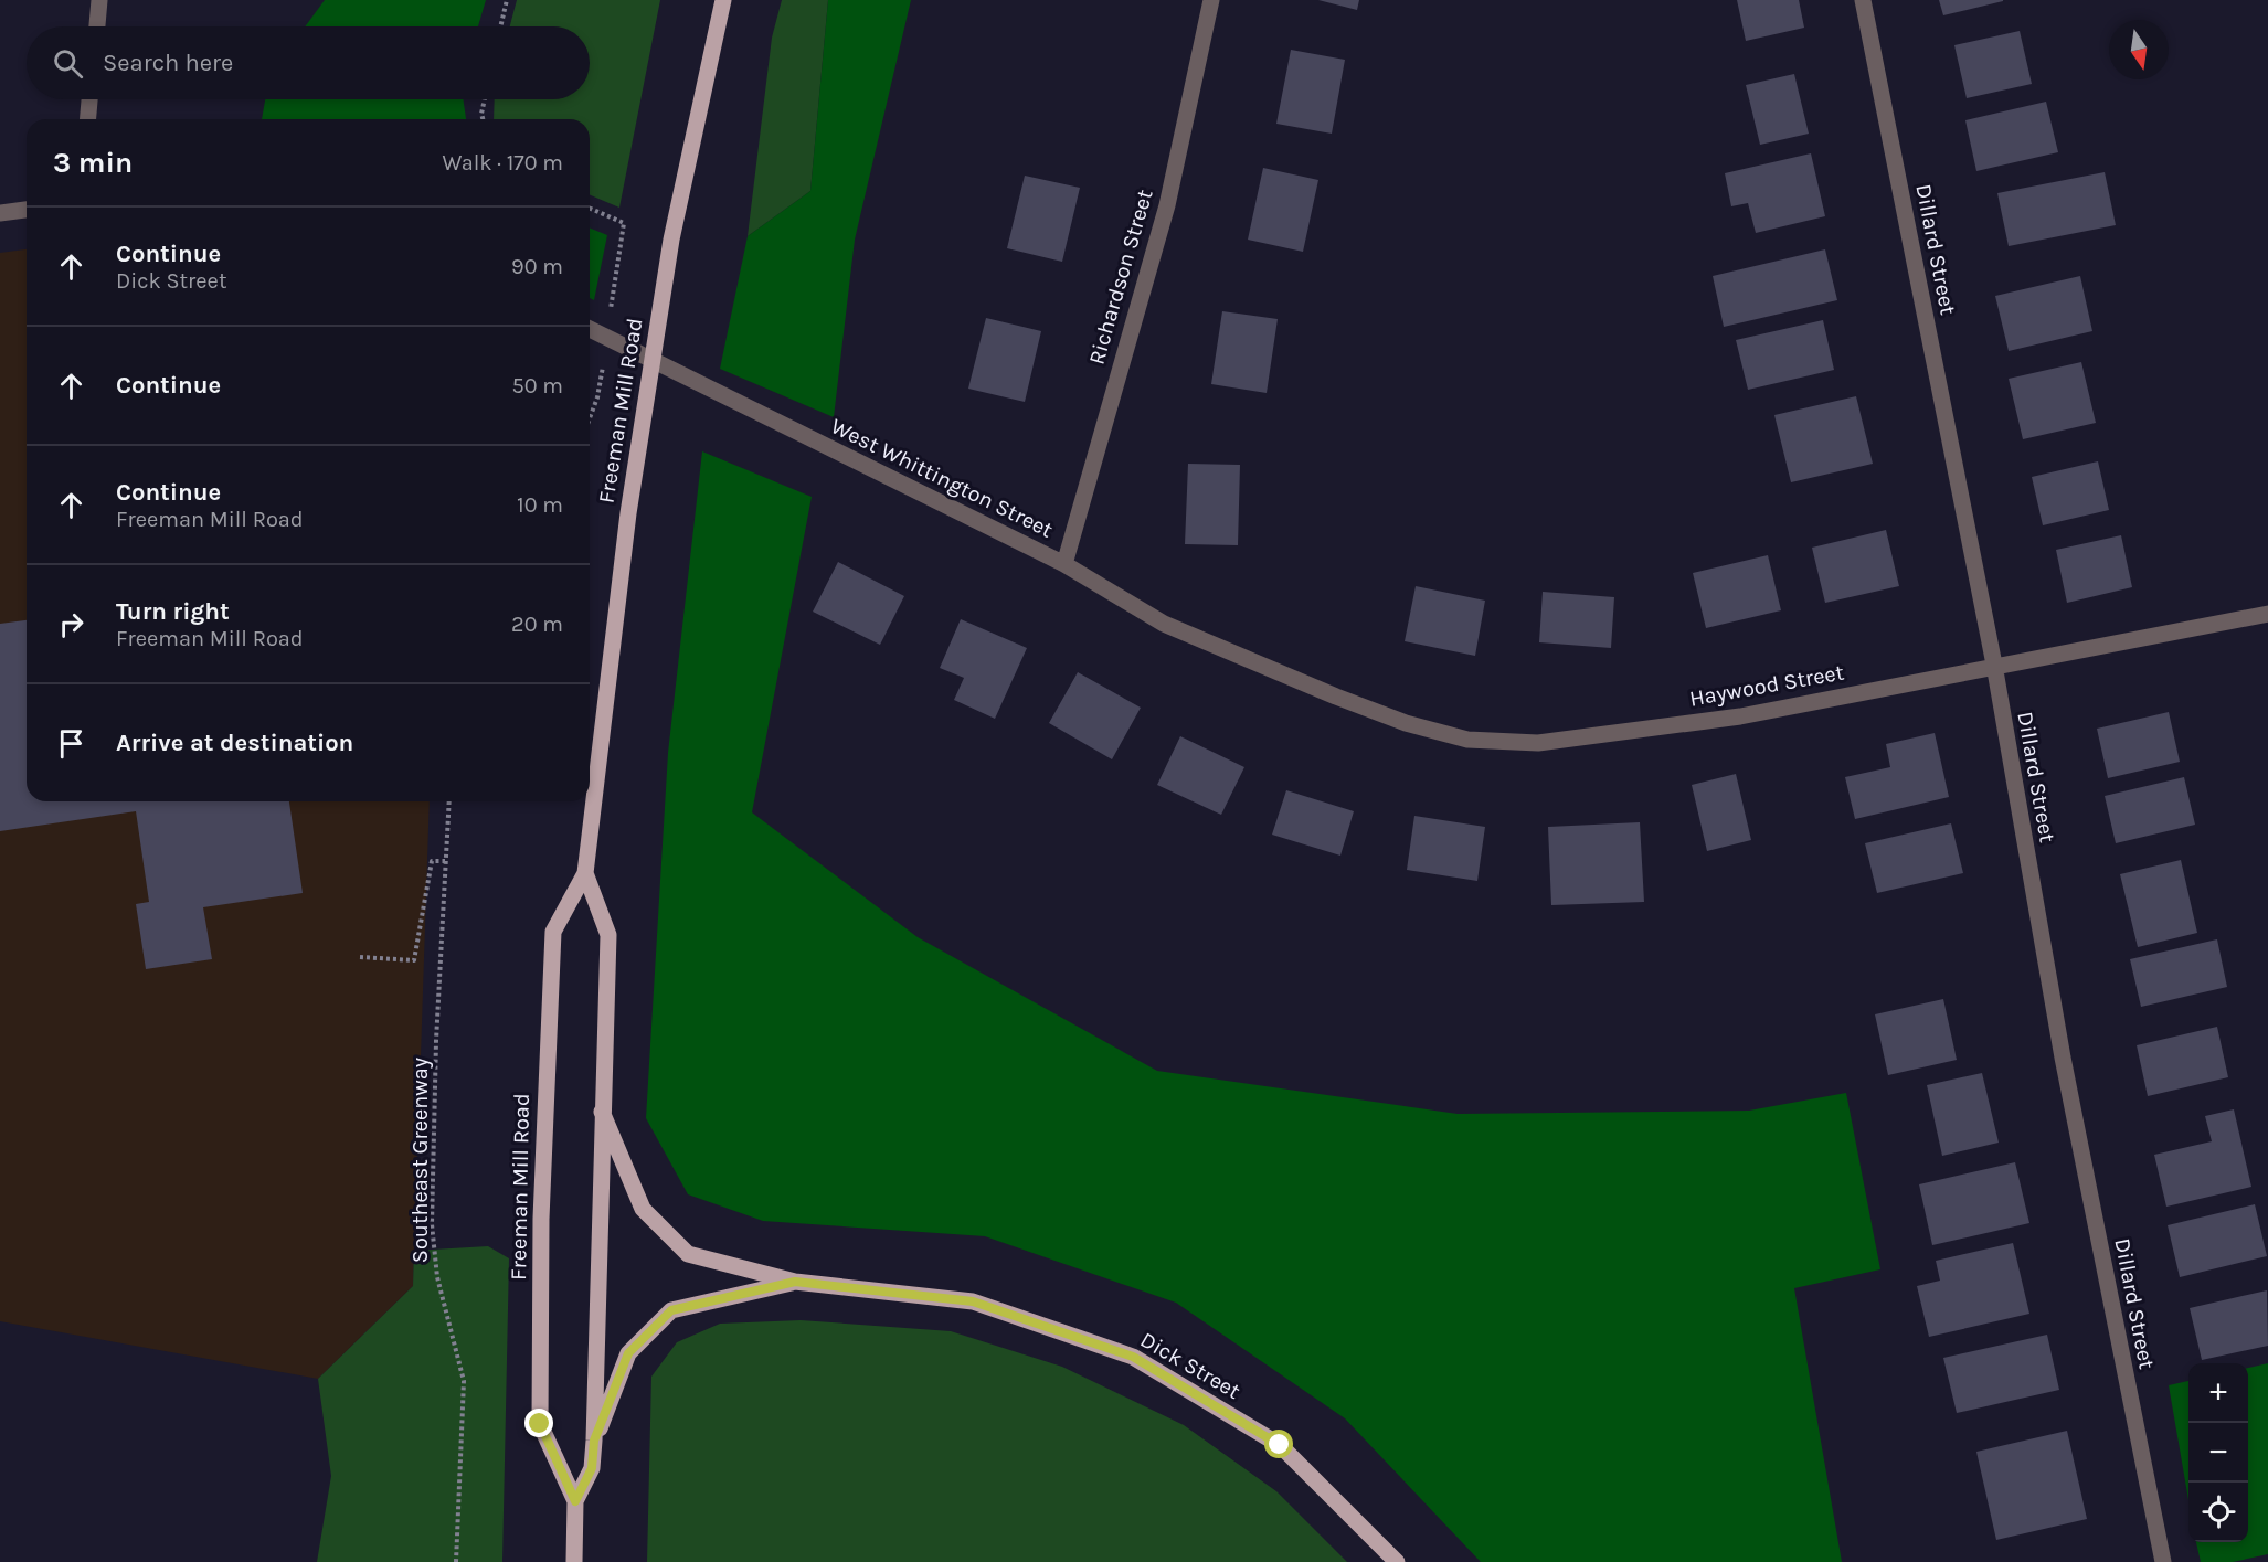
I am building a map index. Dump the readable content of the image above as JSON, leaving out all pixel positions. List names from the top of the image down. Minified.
{"streets":{"main road":["Freeman Mill Road","Dick Street"],"street":["Dillard Street","Richardson Street","West Whittington Street","Haywood Street"],"path":["Southeast Greenway"]},"crossings":[["Dillard Street","Haywood Street"],["Richardson Street","West Whittington Street"],["West Whittington Street","Haywood Street"]],"north":"bottom","page":{"search":"Search here","heading":["3 min","Walk · 170 m"],"list":[["Continue","Dick Street","90 m"],["Continue","50 m"],["Continue","Freeman Mill Road","10 m"],["Turn right","Freeman Mill Road","20 m"],"Arrive at destination"],"map_buttons":["+","−"]}}
